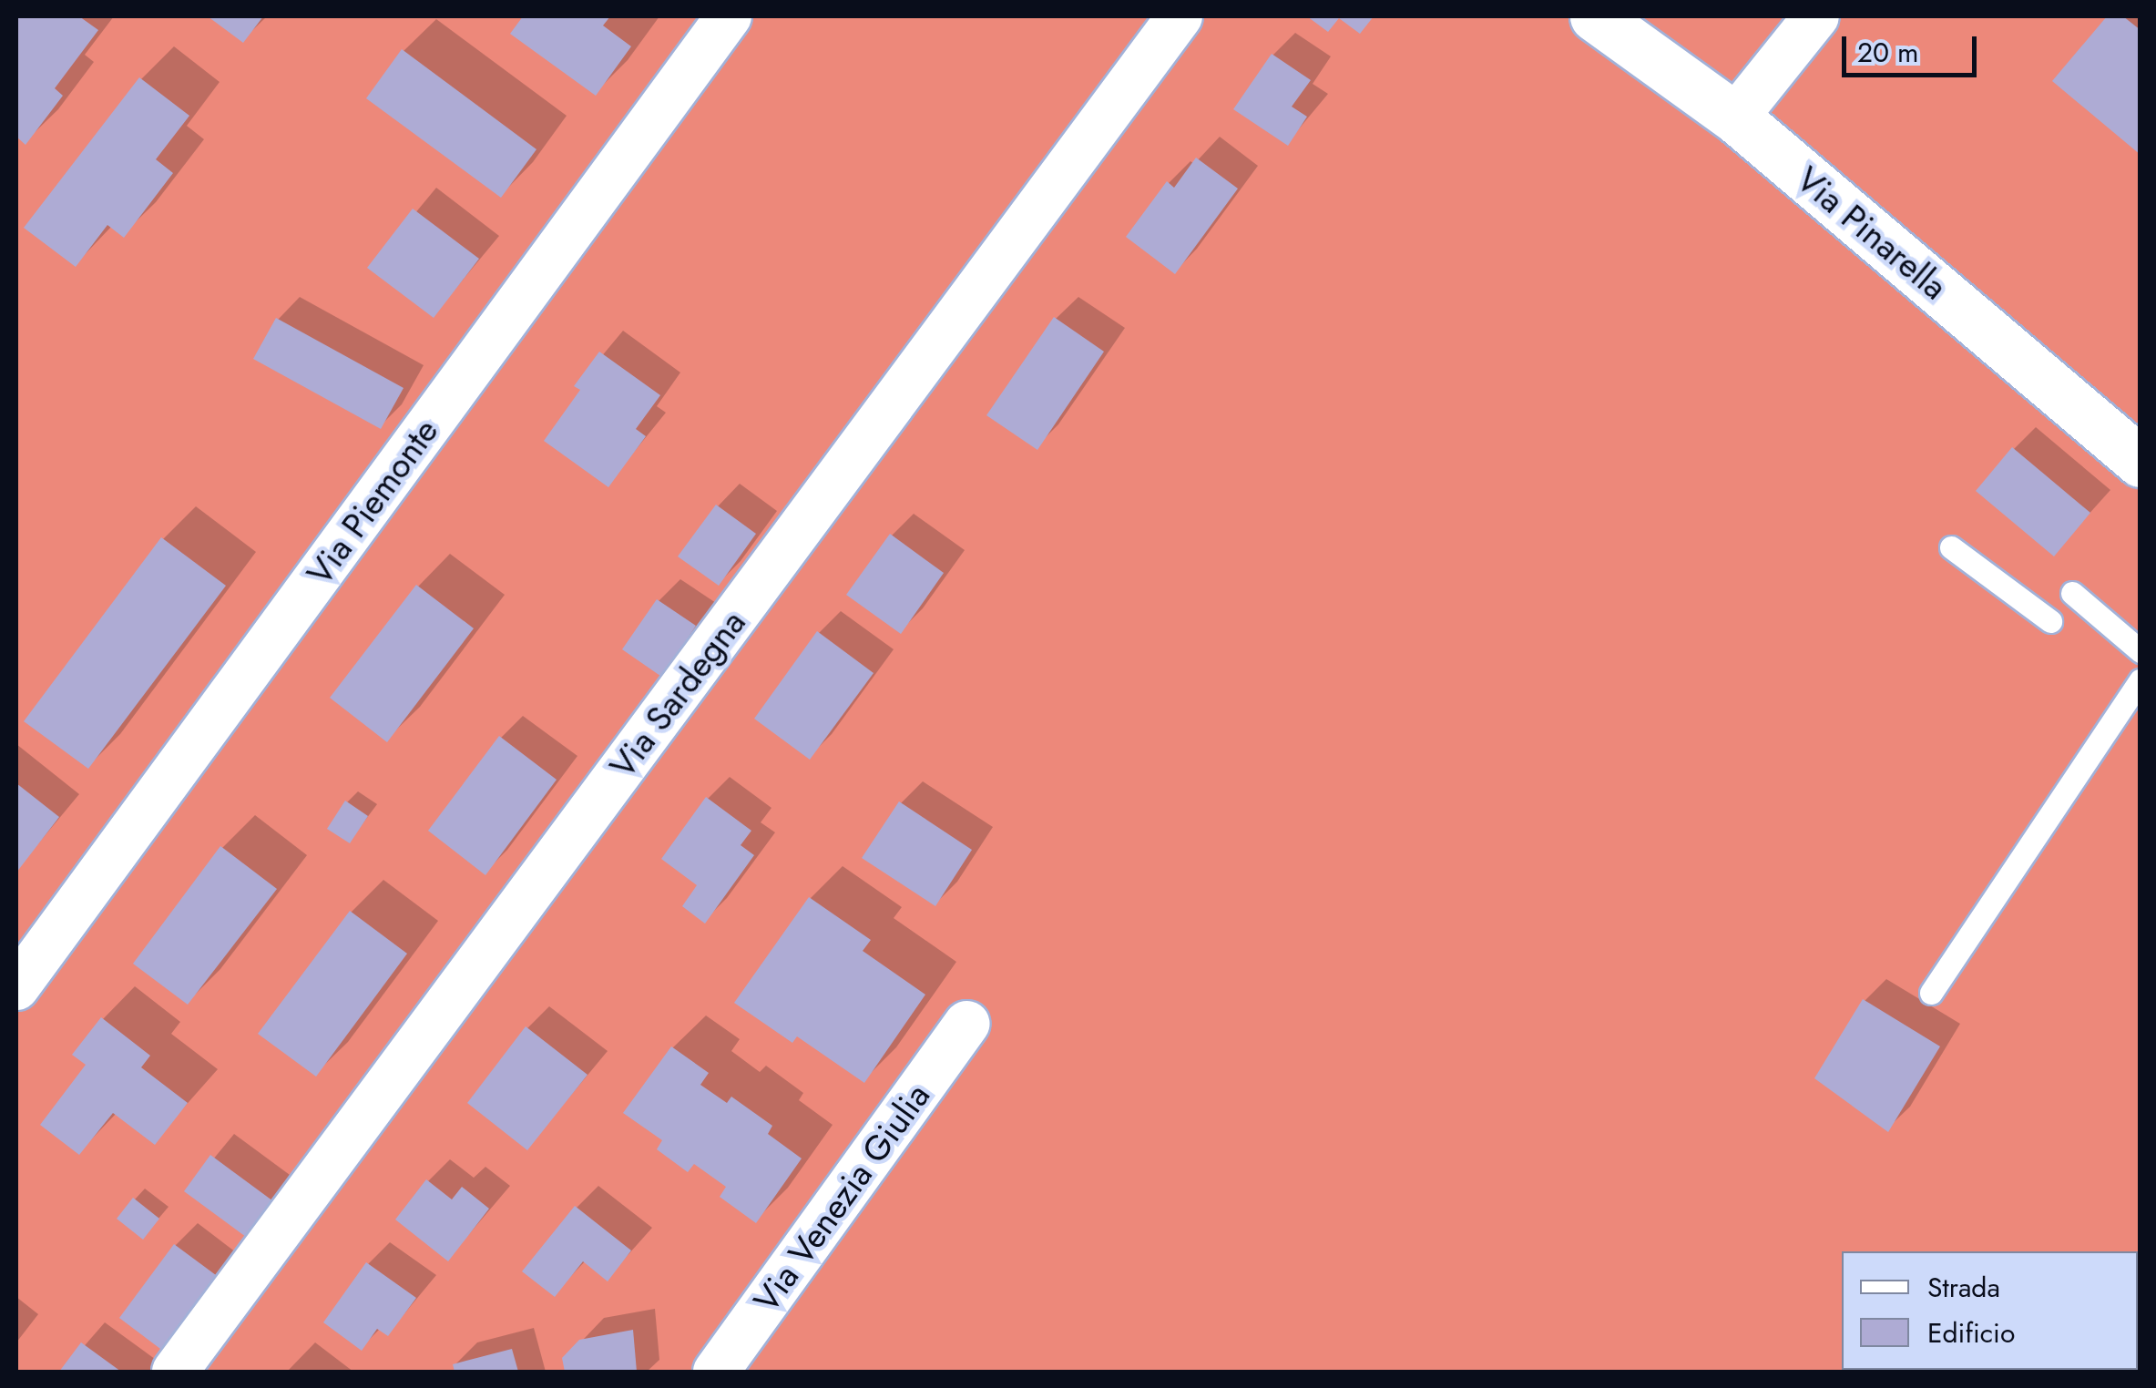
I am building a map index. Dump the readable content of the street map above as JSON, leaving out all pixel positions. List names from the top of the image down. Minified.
{"streets":{"street":["Via Pinarella","Via Piemonte","Via Sardegna","Via Venezia Giulia"]},"legend":["Strada","Edificio"],"scale_bar":"20 m"}
